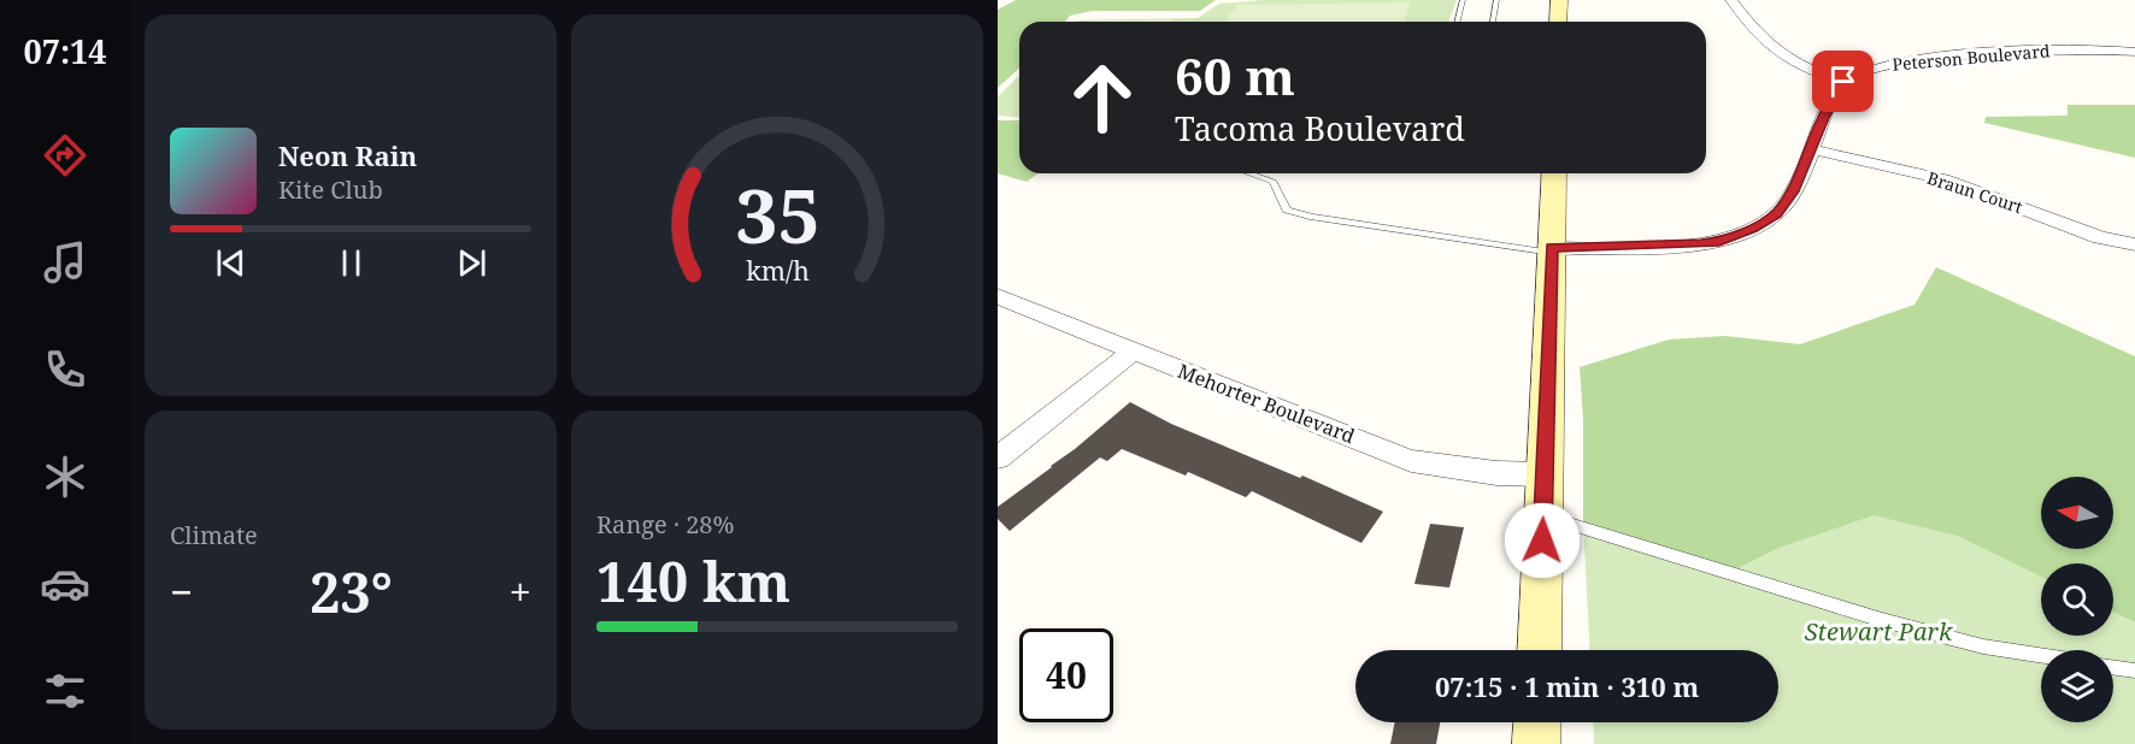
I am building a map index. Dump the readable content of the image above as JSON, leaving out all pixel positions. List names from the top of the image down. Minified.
{"streets":{"street":["Peterson Boulevard","Braun Court","Mehorter Boulevard"]},"parks":["Stewart Park"],"north":"left","page":{"tabs":"07:14","turn":["60 m","Tacoma Boulevard"],"song":["Neon Rain","Kite Club"],"tile":["Climate",["Range · 28%","140 km"]],"heat":["−","23°","+"],"limit":"40","trip":"07:15 · 1 min · 310 m","gauge":["35","km/h"]}}
